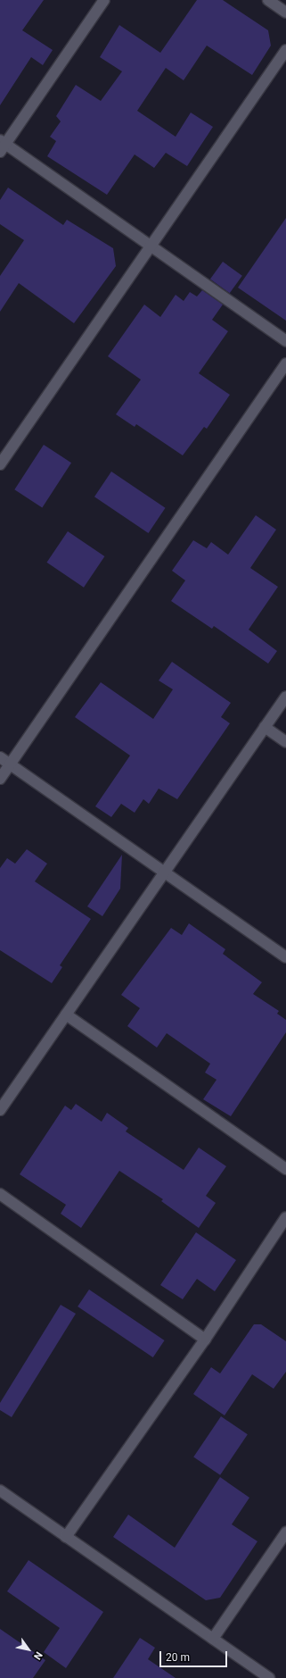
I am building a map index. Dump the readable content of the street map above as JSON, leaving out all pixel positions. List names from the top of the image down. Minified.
{"scale_bar":"20 m","north":"bottom right"}
